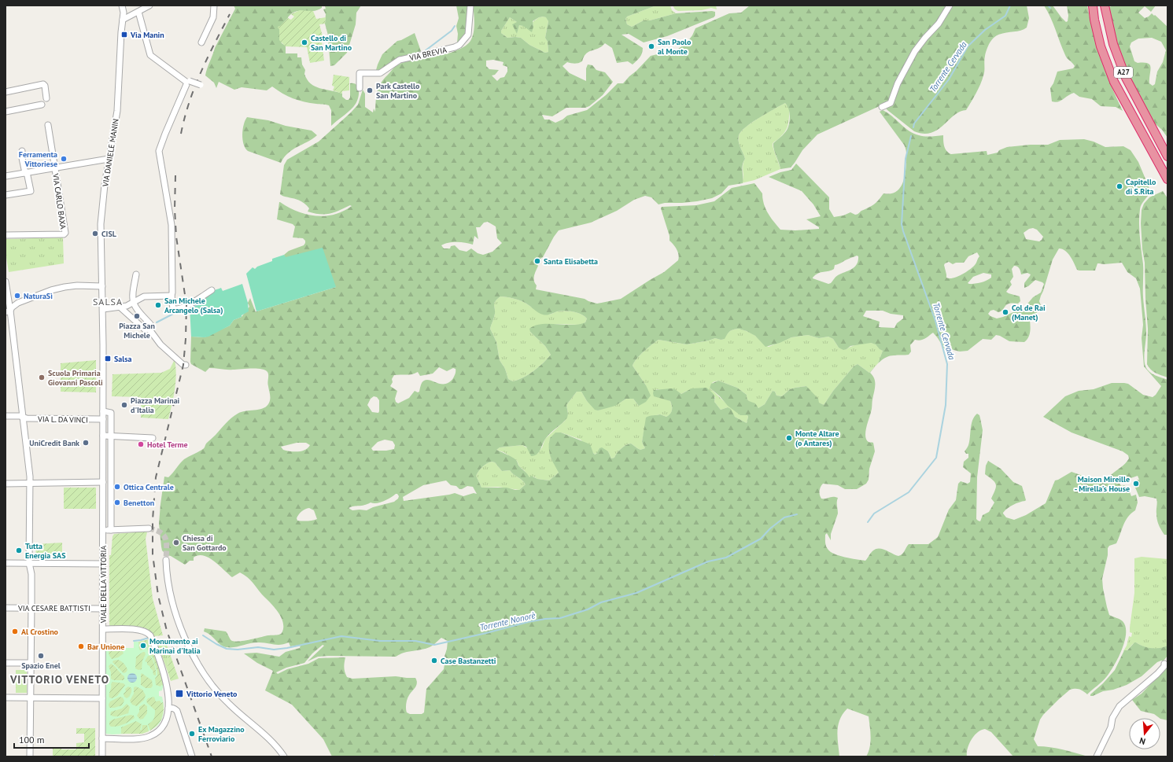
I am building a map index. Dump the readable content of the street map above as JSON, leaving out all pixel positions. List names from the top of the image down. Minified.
{"streets":{"highway":["A27"],"street":["VIA BREVIA","VIA DANIELE MANIN","VIA CARLO BAXA","VIA L. DA VINCI","VIALE DELLA VITTORIA","VIA CESARE BATTISTI"]},"crossings":[["VIA DANIELE MANIN","VIALE DELLA VITTORIA"],["VIA L. DA VINCI","VIALE DELLA VITTORIA"],["VIALE DELLA VITTORIA","VIA CESARE BATTISTI"]],"districts":["SALSA","VITTORIO VENETO"],"water":["Torrente Cervada","Torrente Nonorè"],"places":{"transit":["Via Manin","Salsa","Vittorio Veneto"],"other":["Castello di San Martino","San Paolo al Monte","Park Castello San Martino","Ferramenta Vittoriese","Capitello di S.Rita","CISL","Santa Elisabetta","NaturaSì","San Michele Arcangelo (Salsa)","Col de Rai (Manet)","Piazza San Michele","Scuola Primaria Giovanni Pascoli","Piazza Marinai d'Italia","Monte Altare (o Antares)","UniCredit Bank","Hotel Terme","Maison Mireille - Mirella's House","Ottica Centrale","Benetton","Chiesa di San Gottardo","Tutta Energia SAS","Al Crostino","Monumento ai Marinai d'Italia","Bar Unione","Spazio Enel","Case Bastanzetti","Ex Magazzino Ferroviario"]},"scale_bar":"100 m","north":"bottom"}
